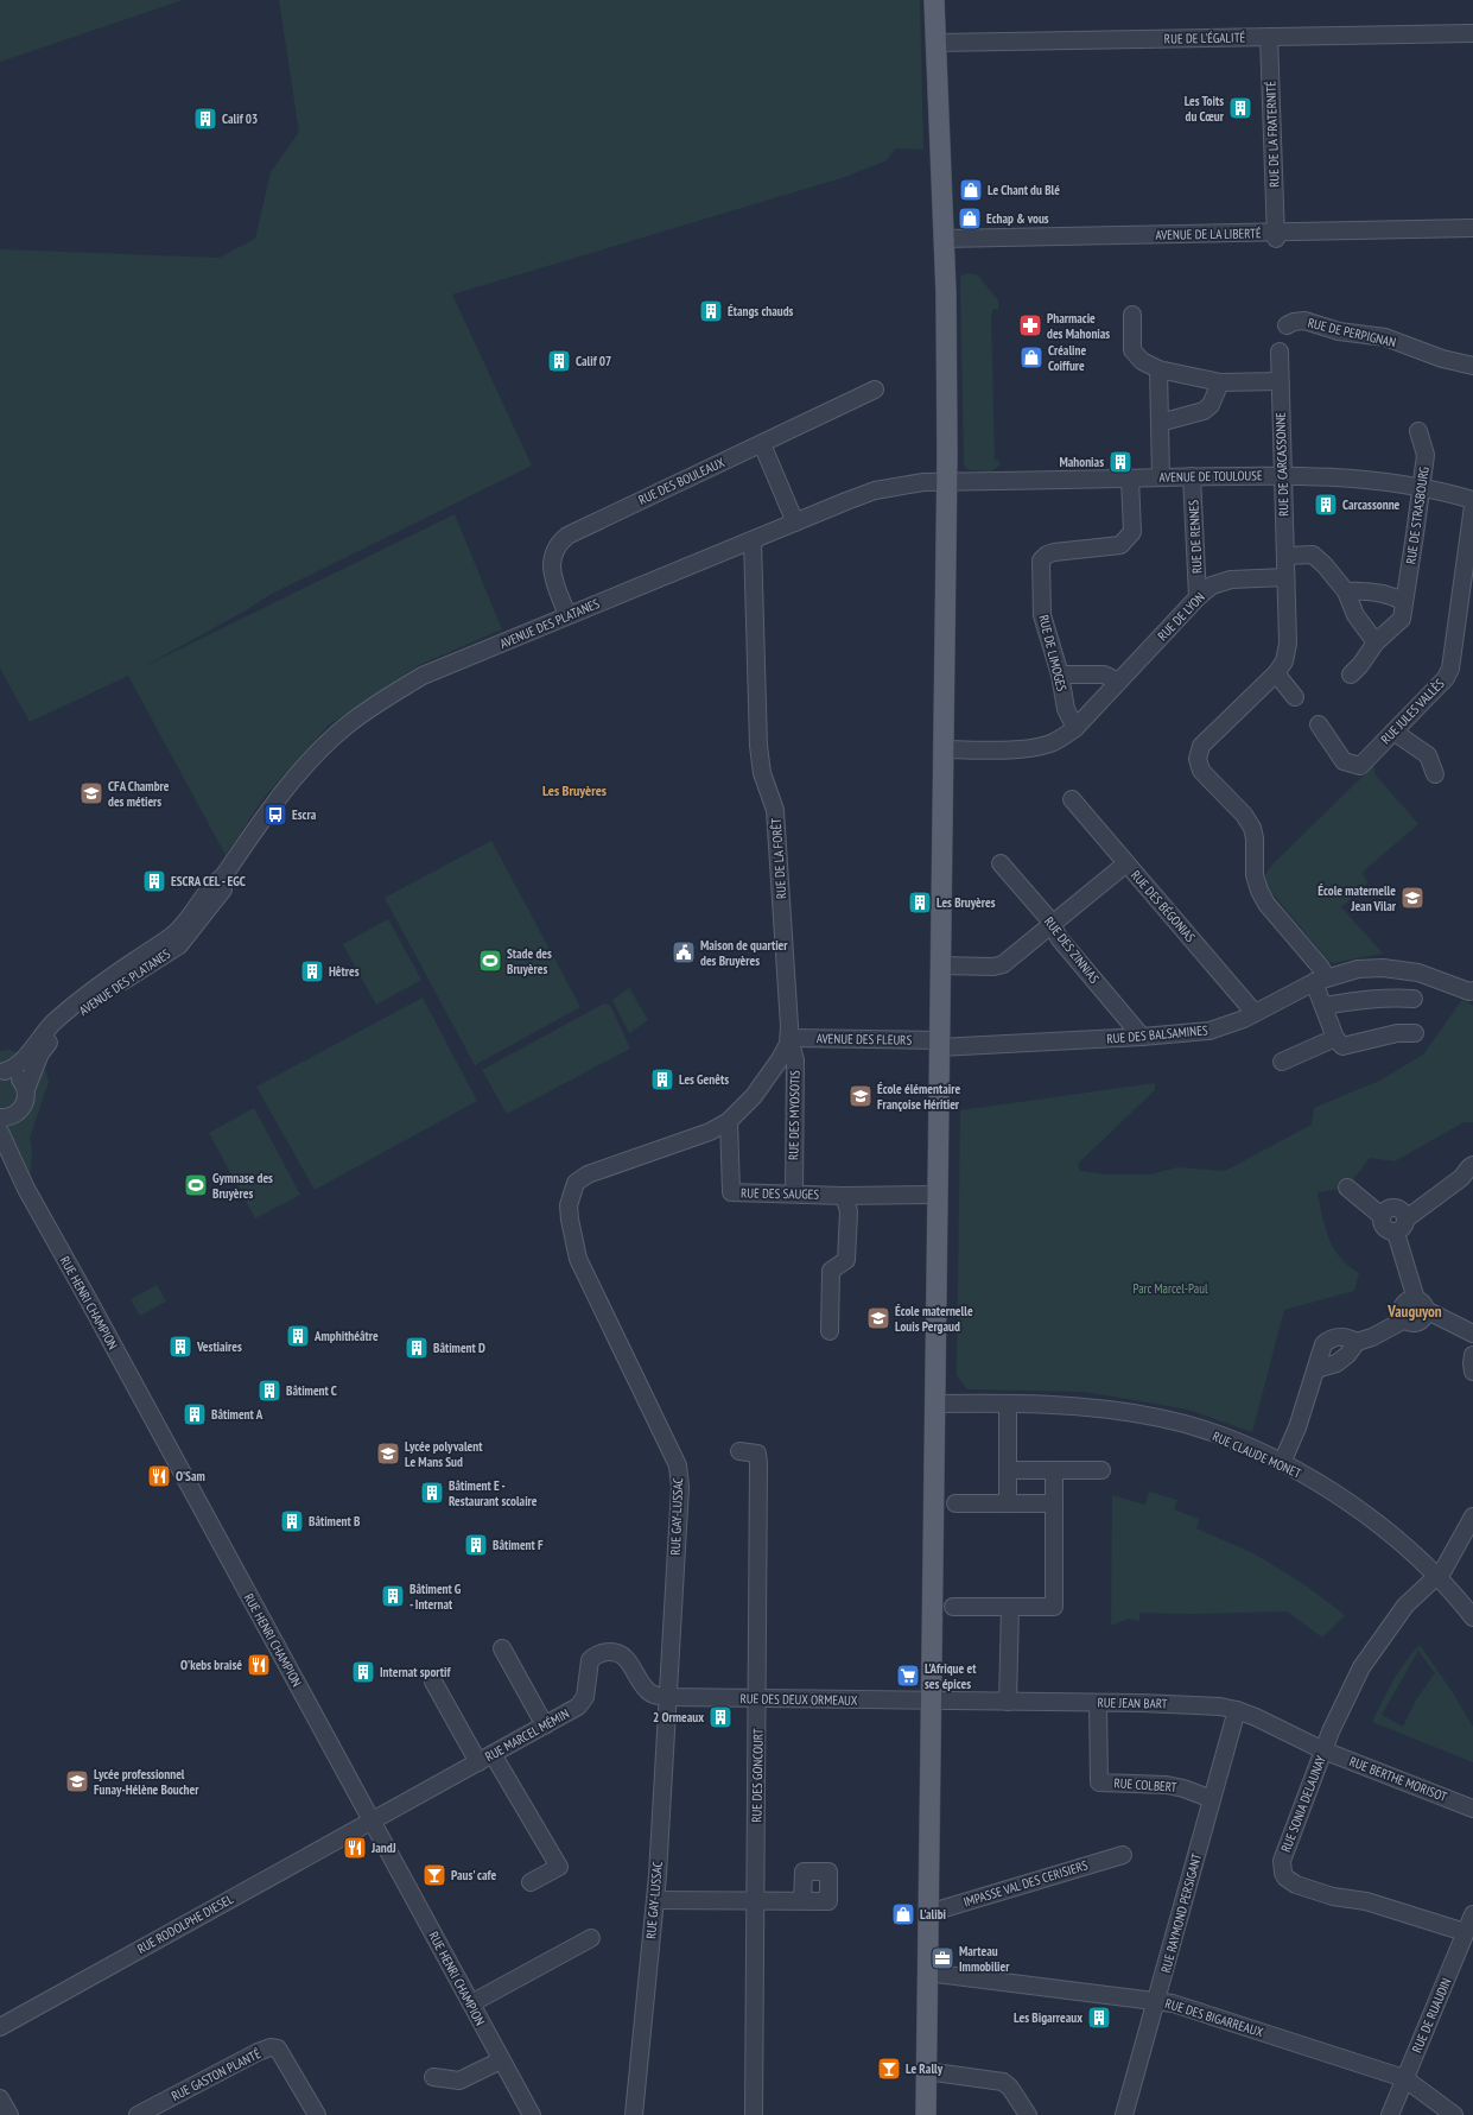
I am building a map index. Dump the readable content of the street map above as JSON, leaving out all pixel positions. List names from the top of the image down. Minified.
{"streets":{"street":["RUE DE L'ÉGALITÉ","RUE DE LA FRATERNITÉ","AVENUE DE LA LIBERTÉ","RUE DE PERPIGNAN","RUE DE CARCASSONNE","AVENUE DE TOULOUSE","RUE DES BOULEAUX","RUE DE STRASBOURG","RUE DE RENNES","RUE DE LYON","AVENUE DES PLATANES","RUE DE LIMOGES","RUE JULES VALLÈS","RUE DE LA FORÊT","RUE DES BÉGONIAS","RUE DES ZINNIAS","RUE DES BALSAMINES","AVENUE DES FLEURS","RUE DES MYOSOTIS","RUE DES SAUGES","RUE HENRI CHAMPION","RUE CLAUDE MONET","RUE GAY-LUSSAC","RUE DES DEUX ORMEAUX","RUE JEAN BART","RUE MARCEL MÉMIN","RUE DES GONCOURT","RUE BERTHE MORISOT","RUE COLBERT","RUE SONIA DELAUNAY","IMPASSE VAL DES CERISIERS","RUE RAYMOND PERSIGANT","RUE RODOLPHE DIESEL","RUE DE RUAUDIN","RUE DES BIGARREAUX","RUE GASTON PLANTÉ"]},"crossings":[["RUE DE L'ÉGALITÉ","RUE DE LA FRATERNITÉ"],["RUE DE LA FRATERNITÉ","AVENUE DE LA LIBERTÉ"],["RUE DE CARCASSONNE","AVENUE DE TOULOUSE"],["RUE DE CARCASSONNE","RUE DE LYON"],["AVENUE DE TOULOUSE","RUE DE STRASBOURG"],["AVENUE DE TOULOUSE","RUE DE RENNES"],["AVENUE DE TOULOUSE","AVENUE DES PLATANES"],["AVENUE DE TOULOUSE","RUE DE LIMOGES"],["RUE DES BOULEAUX","AVENUE DES PLATANES"],["RUE DE RENNES","RUE DE LYON"],["RUE DE LYON","RUE DE LIMOGES"],["AVENUE DES PLATANES","RUE DE LA FORÊT"],["AVENUE DES PLATANES","RUE HENRI CHAMPION"],["RUE DE LA FORÊT","AVENUE DES FLEURS"],["RUE DE LA FORÊT","RUE DES MYOSOTIS"],["RUE DE LA FORÊT","RUE GAY-LUSSAC"],["RUE DES BÉGONIAS","RUE DES BALSAMINES"],["RUE DES ZINNIAS","RUE DES BALSAMINES"],["RUE DES BALSAMINES","AVENUE DES FLEURS"],["AVENUE DES FLEURS","RUE DES MYOSOTIS"],["AVENUE DES FLEURS","RUE GAY-LUSSAC"],["RUE DES MYOSOTIS","RUE DES SAUGES"],["RUE DES MYOSOTIS","RUE GAY-LUSSAC"],["RUE DES SAUGES","RUE GAY-LUSSAC"],["RUE HENRI CHAMPION","RUE MARCEL MÉMIN"],["RUE HENRI CHAMPION","RUE RODOLPHE DIESEL"],["RUE CLAUDE MONET","RUE SONIA DELAUNAY"],["RUE GAY-LUSSAC","RUE DES DEUX ORMEAUX"],["RUE GAY-LUSSAC","RUE MARCEL MÉMIN"],["RUE DES DEUX ORMEAUX","RUE JEAN BART"],["RUE DES DEUX ORMEAUX","RUE MARCEL MÉMIN"],["RUE DES DEUX ORMEAUX","RUE DES GONCOURT"],["RUE JEAN BART","RUE BERTHE MORISOT"],["RUE JEAN BART","RUE COLBERT"],["RUE JEAN BART","RUE SONIA DELAUNAY"],["RUE JEAN BART","RUE RAYMOND PERSIGANT"],["RUE MARCEL MÉMIN","RUE RODOLPHE DIESEL"],["RUE BERTHE MORISOT","RUE SONIA DELAUNAY"],["RUE COLBERT","RUE RAYMOND PERSIGANT"],["RUE SONIA DELAUNAY","RUE DE RUAUDIN"],["RUE RAYMOND PERSIGANT","RUE DES BIGARREAUX"],["RUE DE RUAUDIN","RUE DES BIGARREAUX"]],"districts":["Les Bruyères","Vauguyon"],"parks":["Parc Marcel-Paul"],"places":{"building":["Les Toits du Cœur","Calif 03","Étangs chauds","Calif 07","Mahonias","Carcassonne","ESCRA CEL - EGC","Les Bruyères","Hêtres","Les Genêts","Amphithéâtre","Vestiaires","Bâtiment D","Bâtiment C","Bâtiment A","Bâtiment E - Restaurant scolaire","Bâtiment B","Bâtiment F","Bâtiment G - Internat","Internat sportif","2 Ormeaux","Les Bigarreaux"],"shop":["Le Chant du Blé","Echap & vous","Créaline Coiffure","L'alibi"],"pharmacy":["Pharmacie des Mahonias"],"school or university":["CFA Chambre des métiers","École maternelle Jean Vilar","École élémentaire Françoise Héritier","École maternelle Louis Pergaud","Lycée polyvalent Le Mans Sud","Lycée professionnel Funay-Hélène Boucher"],"bus stop":["Escra"],"public building":["Maison de quartier des Bruyères"],"sports":["Stade des Bruyères","Gymnase des Bruyères"],"restaurant":["O'Sam","O'kebs braisé","JandJ"],"supermarket":["L'Afrique et ses épices"],"bar":["Paus' cafe","Le Rally"],"office":["Marteau Immobilier"]}}
